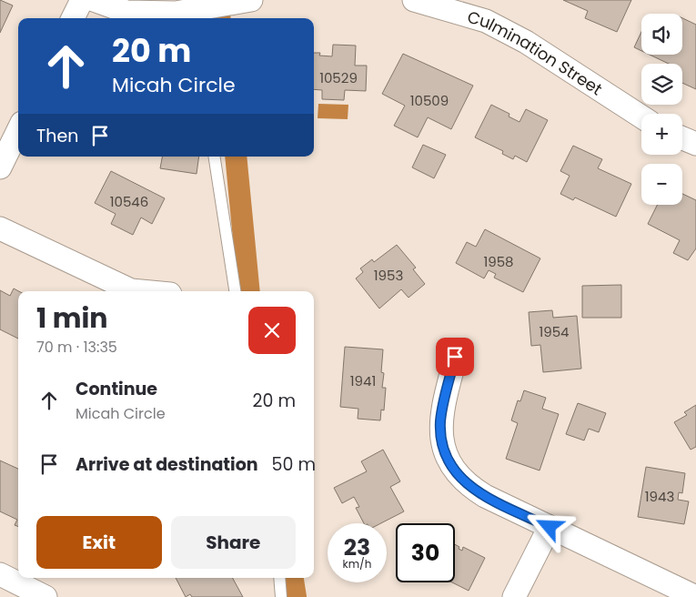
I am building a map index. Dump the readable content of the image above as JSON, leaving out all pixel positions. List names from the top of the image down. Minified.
{"streets":{"street":["Culmination Street"]},"house_numbers":["10529","10509","10546","1958","1953","1954","1941","1943"],"page":{"map_buttons":["+","−"],"turn":["20 m","Micah Circle"],"then":"Then","heading":["1 min","70 m · 13:35"],"list":[{"name":"Continue","note":"Micah Circle","value":"20 m"},{"name":"Arrive at destination","value":"50 m"}],"buttons":["Exit","Share"],"speed":"23 km/h","limit":"30"}}
